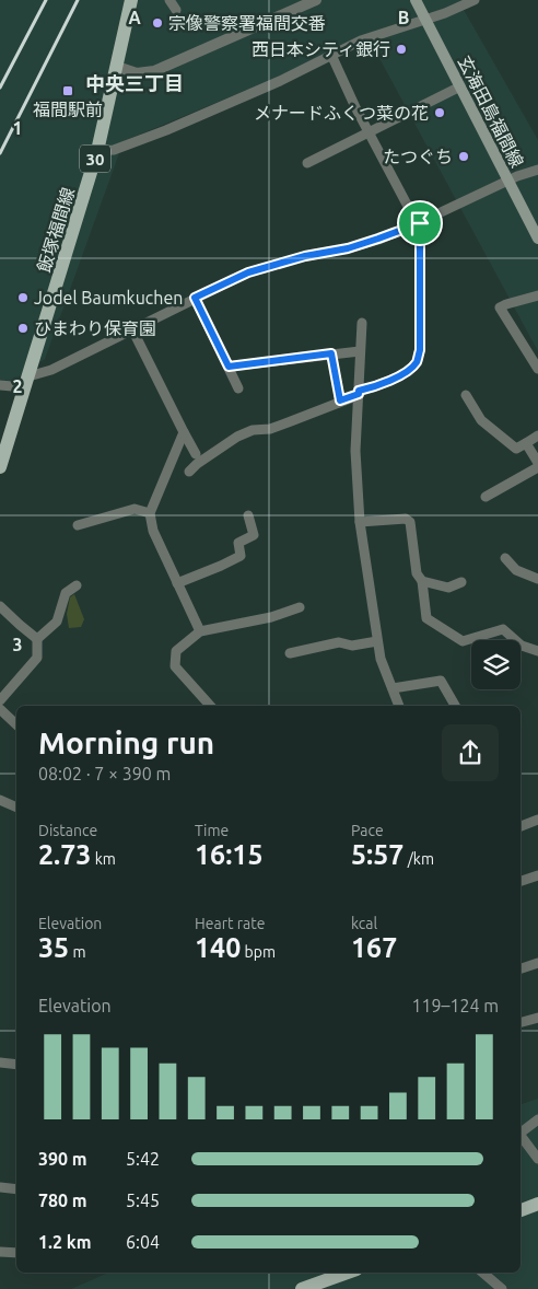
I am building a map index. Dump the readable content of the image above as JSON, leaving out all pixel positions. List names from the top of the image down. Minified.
{"streets":{"main road":["玄海田島福間線","30","飯塚福間線"]},"districts":["中央三丁目"],"places":{"other":["宗像警察署福間交番","西日本シティ銀行","メナードふくつ菜の花","たつぐち","Jodel Baumkuchen","ひまわり保育園"],"transit":["福間駅前"]},"page":{"heading":["Morning run","08:02 · 7 × 390 m"],"stats":[["Distance","2.73 km"],["Time","16:15"],["Pace","5:57 /km"],["Elevation","35 m"],["Heart rate","140 bpm"],["kcal","167"]],"chart":["Elevation","119–124 m"],"list":[{"name":"390 m","note":"5:42"},{"name":"780 m","note":"5:45"},{"name":"1.2 km","note":"6:04"}]},"grid":{"columns":["A","B"],"rows":["1","2","3"]}}
